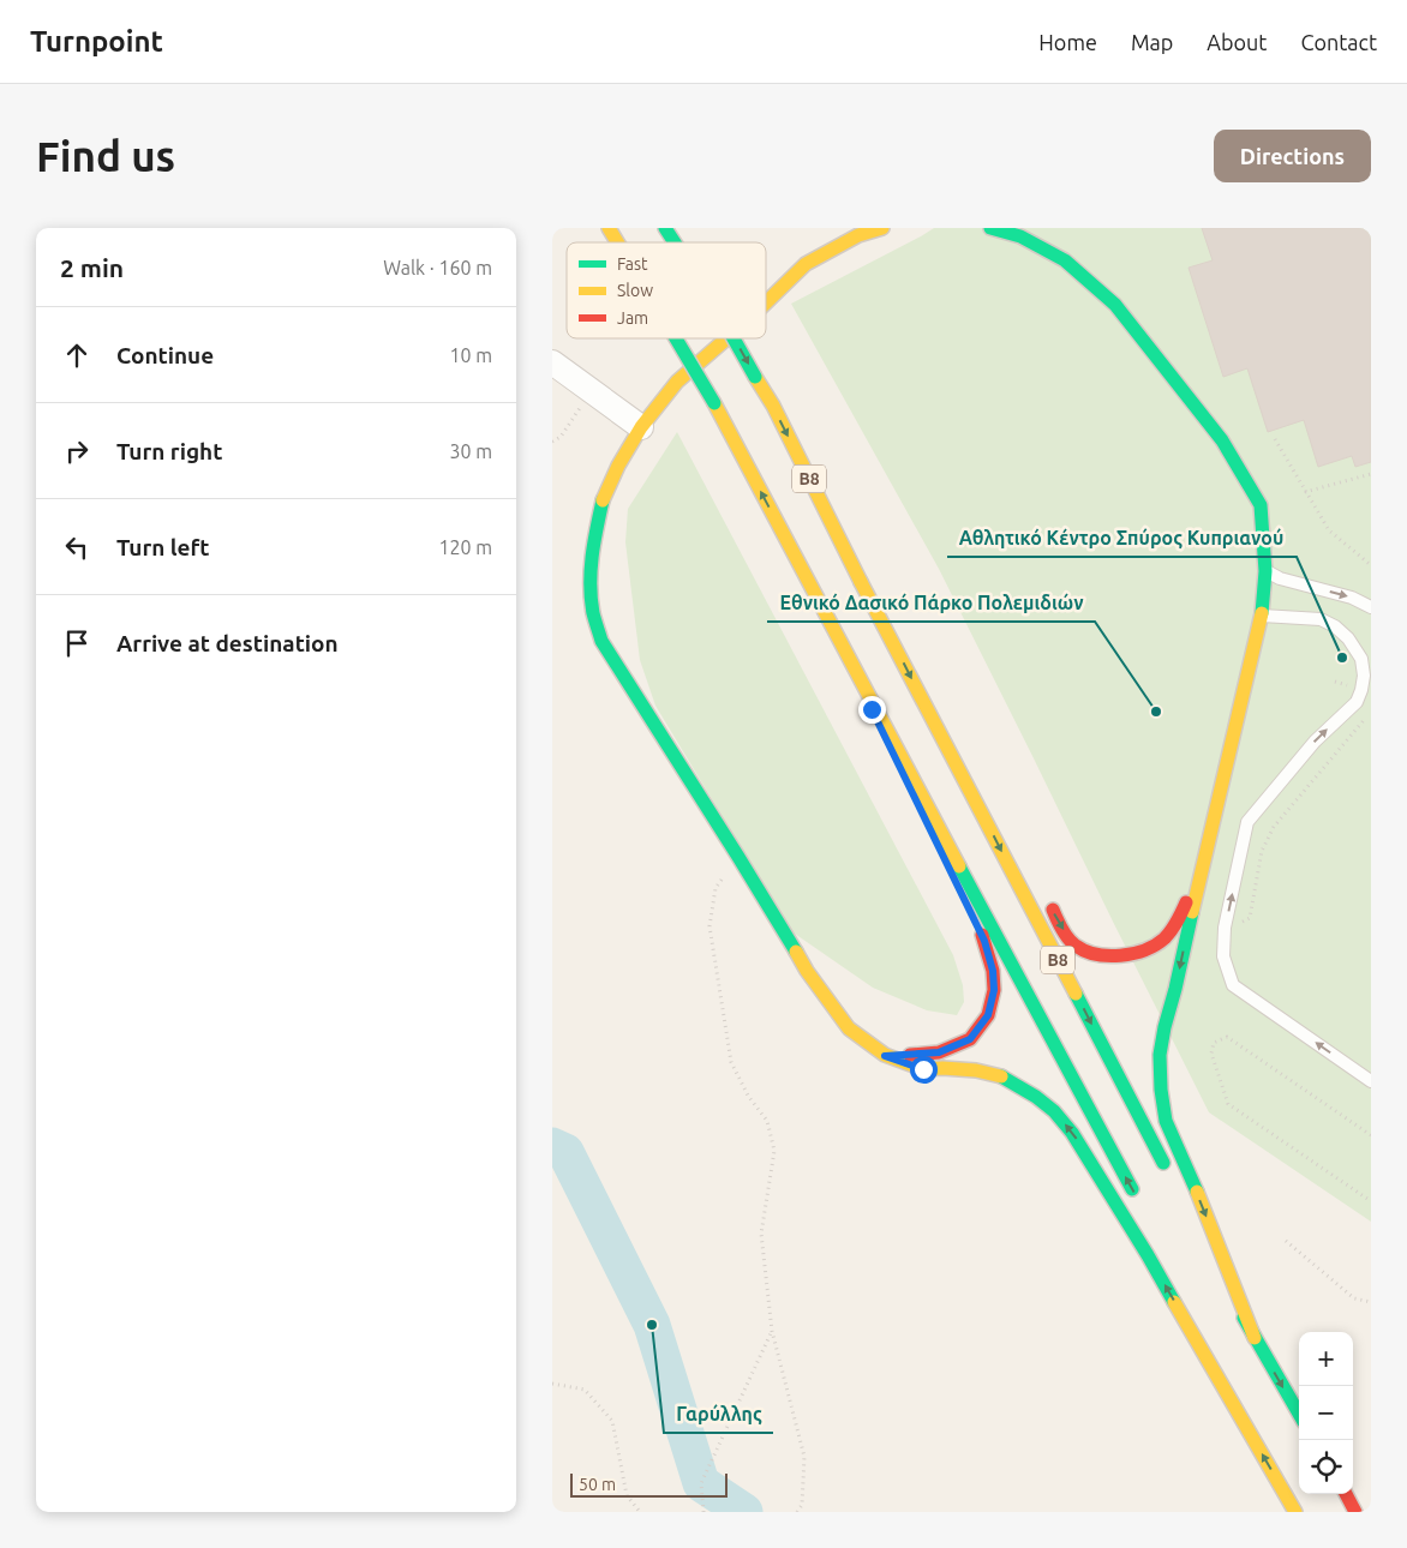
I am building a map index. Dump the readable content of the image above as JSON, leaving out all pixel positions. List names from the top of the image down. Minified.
{"streets":{"main road":["B8"]},"places":["Αθλητικό Κέντρο Σπύρος Κυπριανού","Εθνικό Δασικό Πάρκο Πολεμιδιών","Γαρύλλης"],"legend":["Fast","Slow","Jam"],"scale_bar":"50 m","page":{"header":"Turnpoint","nav":["Home","Map","About","Contact"],"buttons":"Directions","title":"Find us","heading":["2 min","Walk · 160 m"],"list":[["Continue","10 m"],["Turn right","30 m"],["Turn left","120 m"],"Arrive at destination"],"map_buttons":["+","−"],"scale":"50 m"}}
